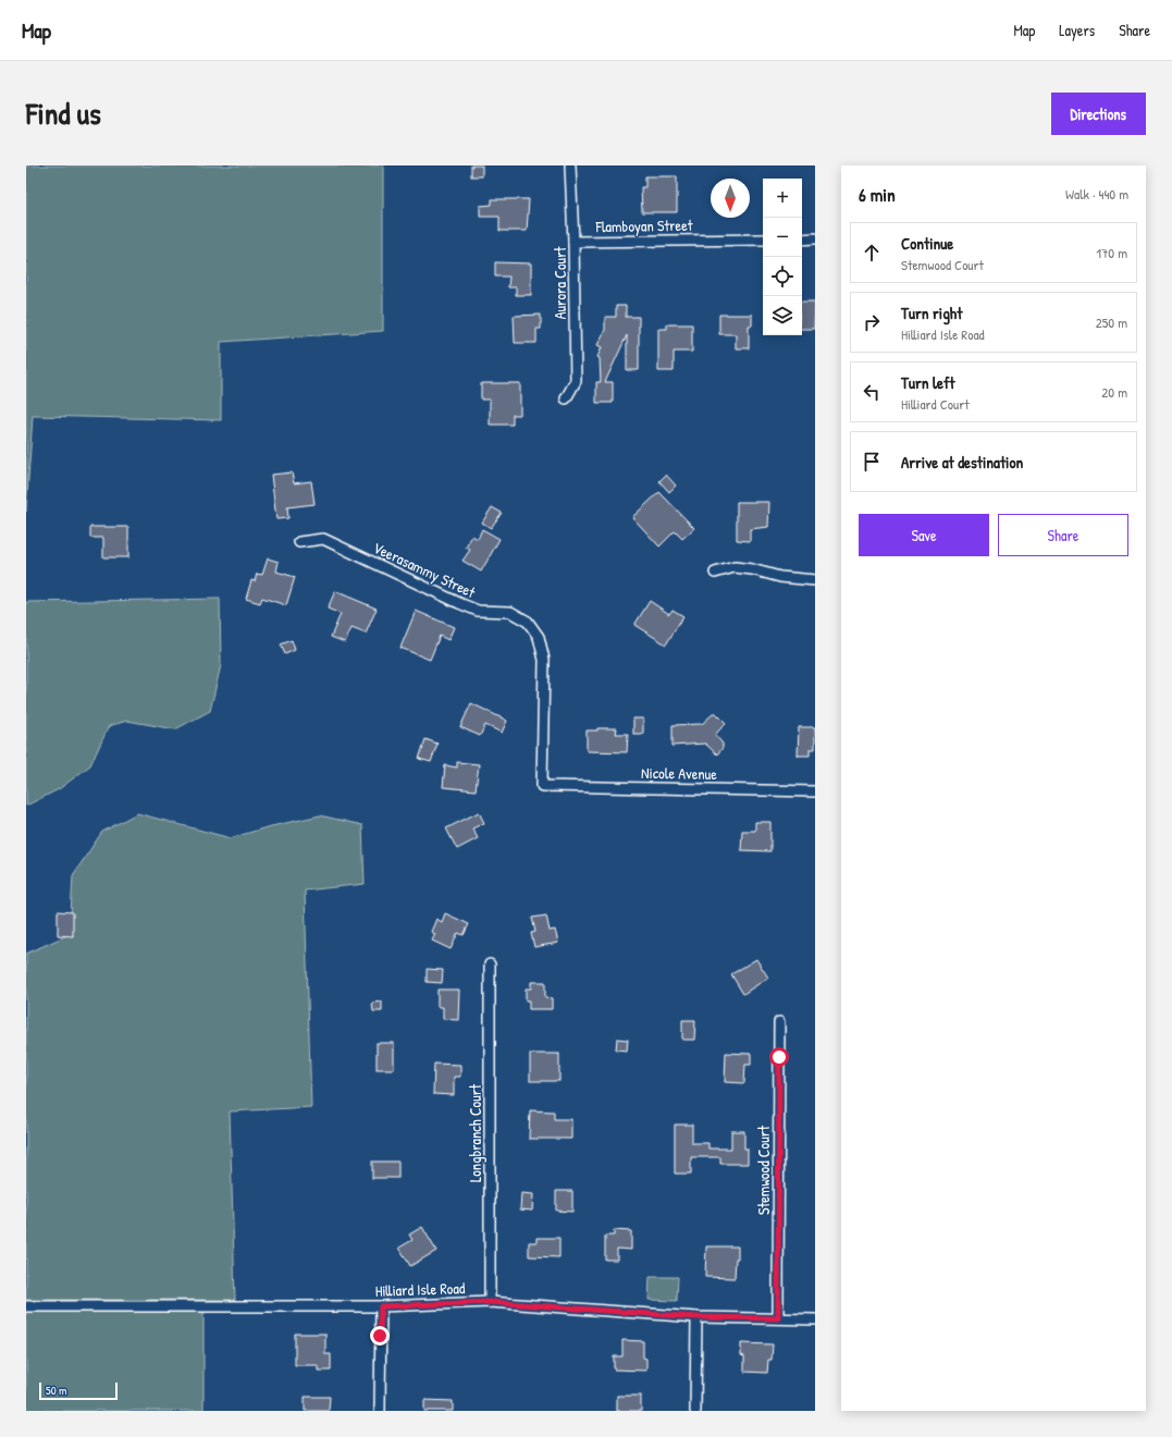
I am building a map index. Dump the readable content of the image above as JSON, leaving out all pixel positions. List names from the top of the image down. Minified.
{"streets":{"street":["Flamboyan Street","Aurora Court","Veerasammy Street","Nicole Avenue","Longbranch Court","Stemwood Court","Hilliard Isle Road"]},"crossings":[["Flamboyan Street","Aurora Court"],["Veerasammy Street","Nicole Avenue"],["Longbranch Court","Hilliard Isle Road"],["Stemwood Court","Hilliard Isle Road"]],"scale_bar":"50 m","north":"bottom","page":{"header":"Map","nav":["Map","Layers","Share"],"title":"Find us","buttons":["Directions",["Save","Share"]],"heading":["6 min","Walk · 440 m"],"map_buttons":["+","−"],"list":[["Continue","Stemwood Court","170 m"],["Turn right","Hilliard Isle Road","250 m"],["Turn left","Hilliard Court","20 m"],"Arrive at destination"],"scale":"50 m"}}
